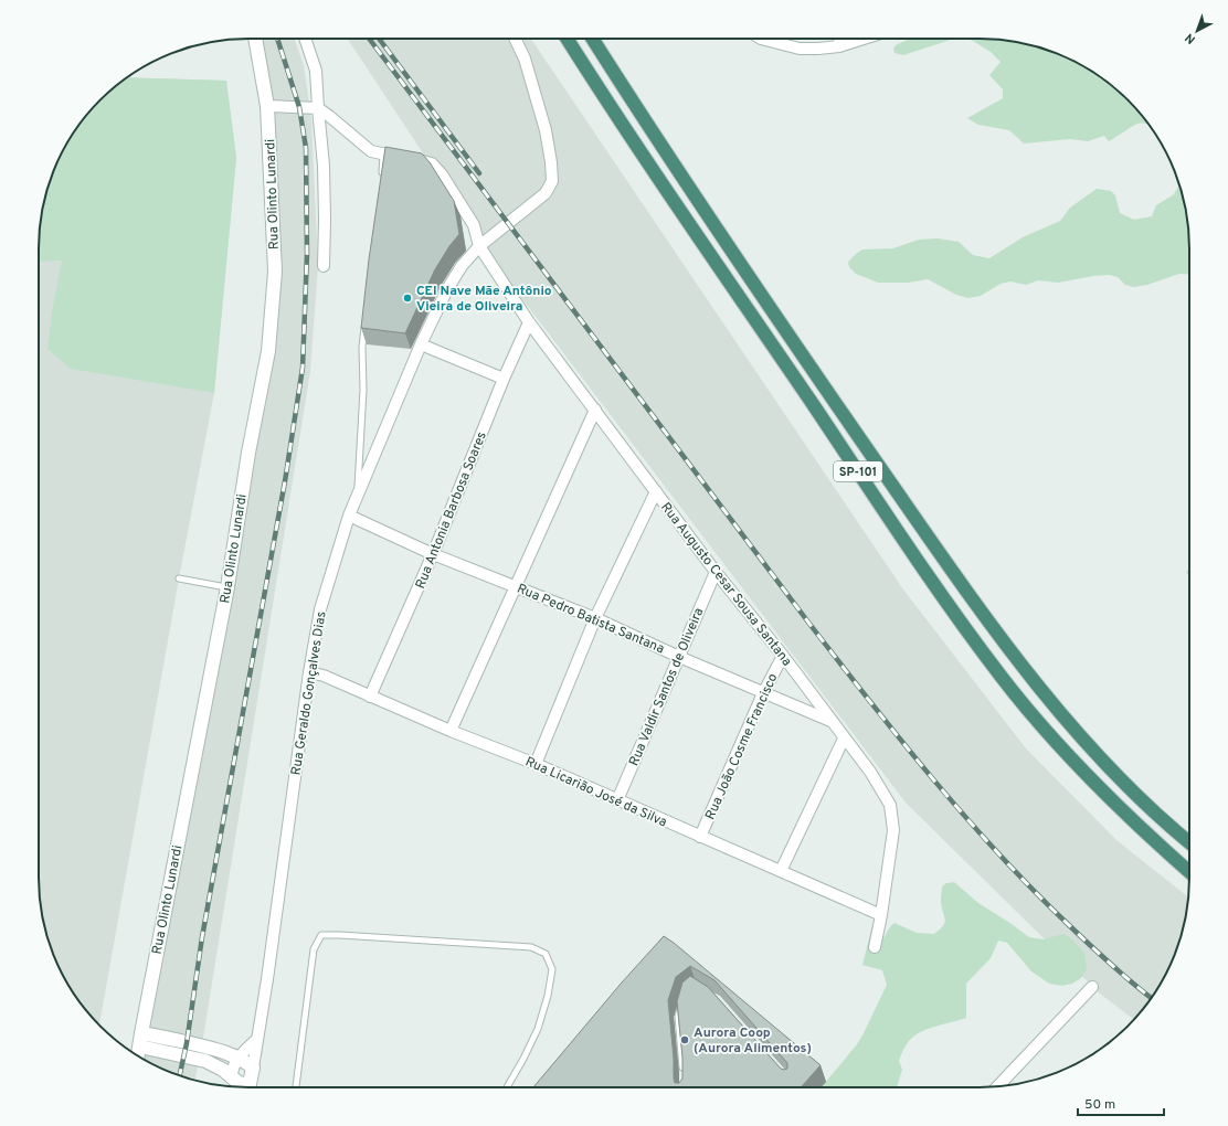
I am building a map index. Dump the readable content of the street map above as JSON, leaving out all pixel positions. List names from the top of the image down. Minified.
{"streets":{"highway":["SP-101"],"street":["Rua Olinto Lunardi","Rua Antonia Barbosa Soares","Rua Augusto Cesar Sousa Santana","Rua Pedro Batista Santana","Rua Valdir Santos de Oliveira","Rua Geraldo Gonçalves Dias","Rua João Cosme Francisco","Rua Licarião José da Silva"]},"crossings":[["Rua Antonia Barbosa Soares","Rua Augusto Cesar Sousa Santana"],["Rua Antonia Barbosa Soares","Rua Pedro Batista Santana"],["Rua Antonia Barbosa Soares","Rua Licarião José da Silva"],["Rua Augusto Cesar Sousa Santana","Rua Pedro Batista Santana"],["Rua Augusto Cesar Sousa Santana","Rua Valdir Santos de Oliveira"],["Rua Augusto Cesar Sousa Santana","Rua Geraldo Gonçalves Dias"],["Rua Augusto Cesar Sousa Santana","Rua João Cosme Francisco"],["Rua Augusto Cesar Sousa Santana","Rua Licarião José da Silva"],["Rua Pedro Batista Santana","Rua Valdir Santos de Oliveira"],["Rua Pedro Batista Santana","Rua Geraldo Gonçalves Dias"],["Rua Pedro Batista Santana","Rua João Cosme Francisco"],["Rua Valdir Santos de Oliveira","Rua Licarião José da Silva"],["Rua Geraldo Gonçalves Dias","Rua Licarião José da Silva"],["Rua João Cosme Francisco","Rua Licarião José da Silva"]],"places":["CEI Nave Mãe Antônio Vieira de Oliveira","Aurora Coop (Aurora Alimentos)"],"scale_bar":"50 m","north":"bottom left"}
